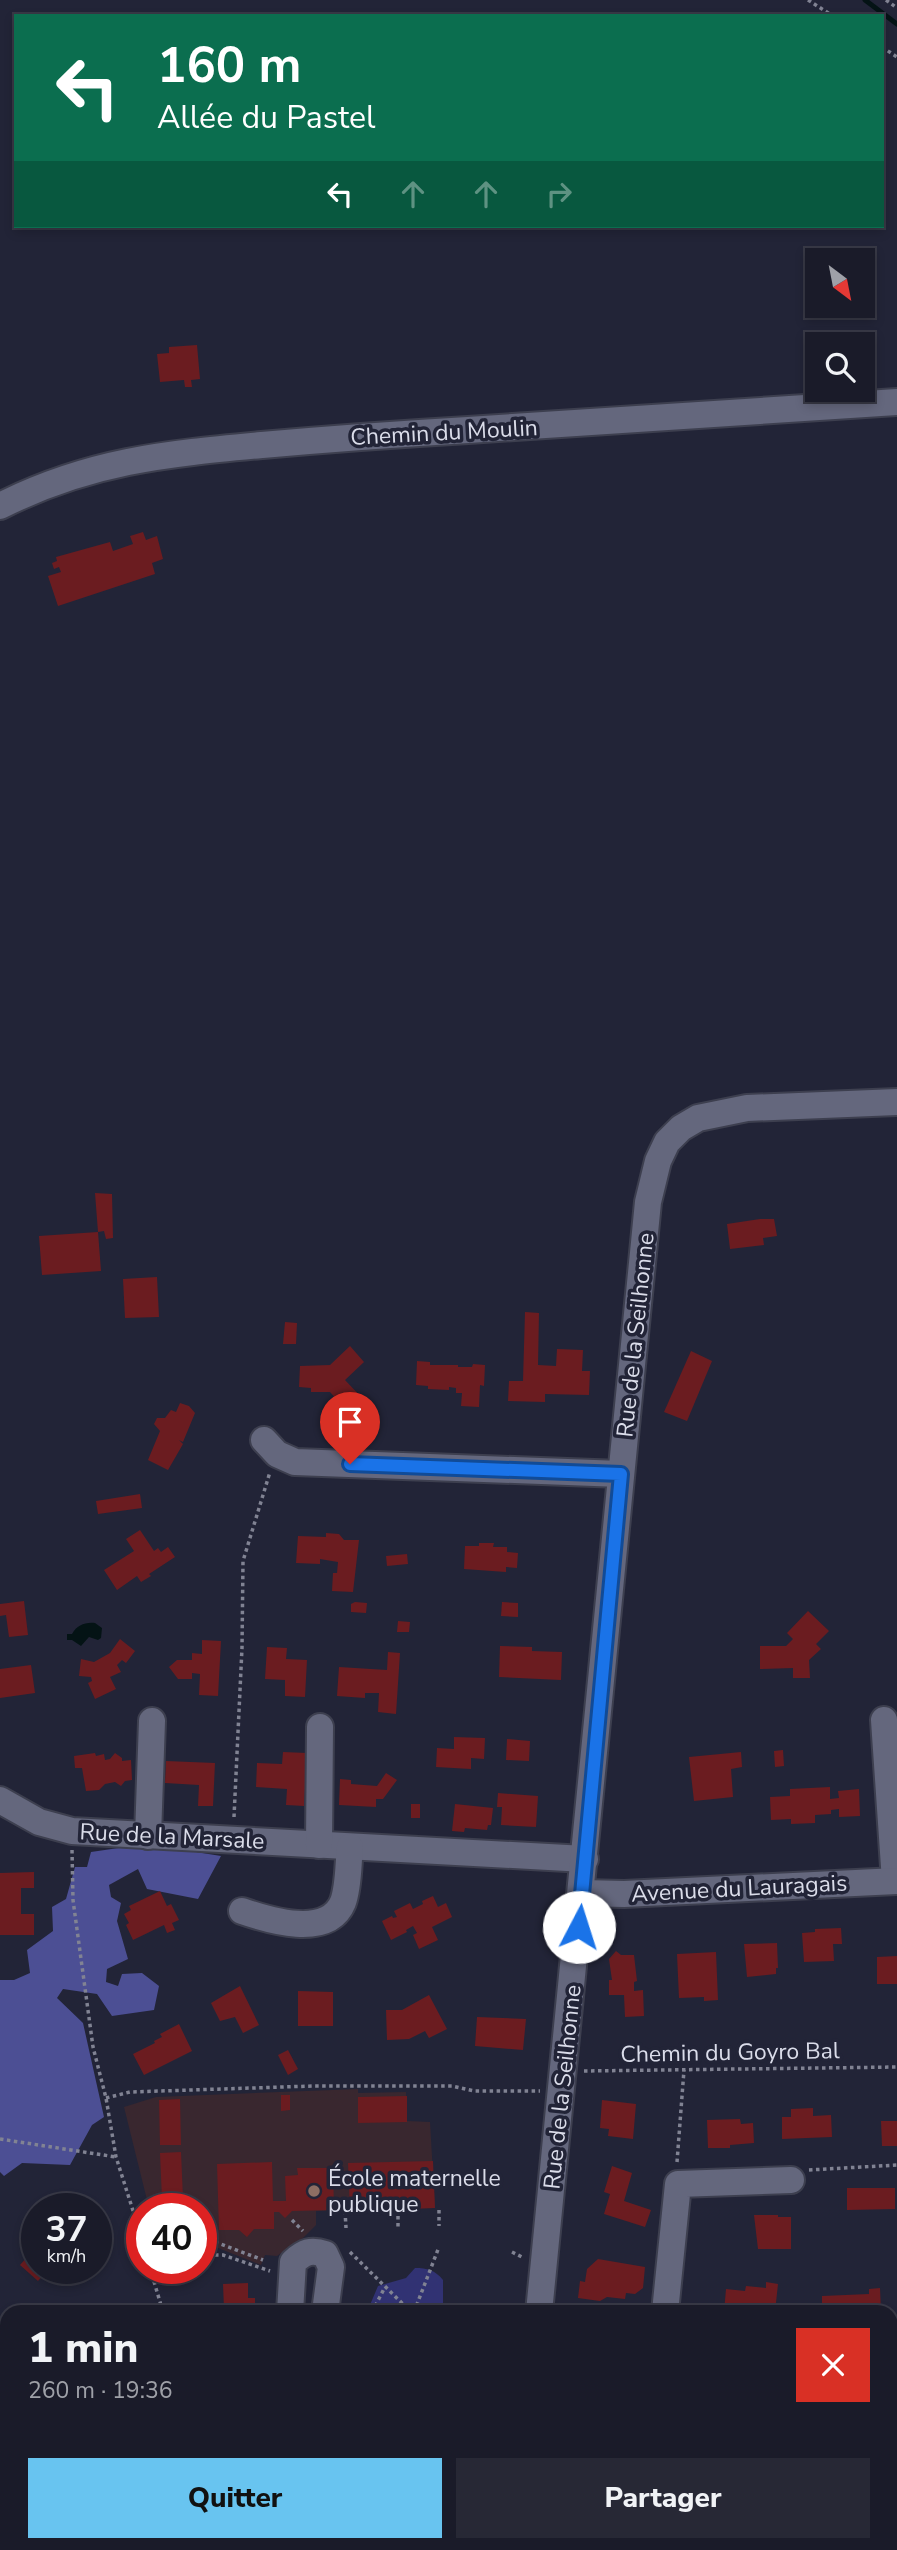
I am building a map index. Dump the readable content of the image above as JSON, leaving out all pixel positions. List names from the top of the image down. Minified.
{"streets":{"street":["Chemin du Moulin","Rue de la Seilhonne","Rue de la Marsale","Avenue du Lauragais"],"path":["Chemin du Goyro Bal"]},"crossings":[["Rue de la Seilhonne","Rue de la Marsale"],["Rue de la Seilhonne","Avenue du Lauragais"],["Rue de la Seilhonne","Chemin du Goyro Bal"]],"places":["École maternelle publique"],"north":"bottom right","page":{"turn":["160 m","Allée du Pastel"],"speed":"37 km/h","limit":"40","heading":["1 min","260 m · 19:36"],"buttons":["Quitter","Partager"]}}
